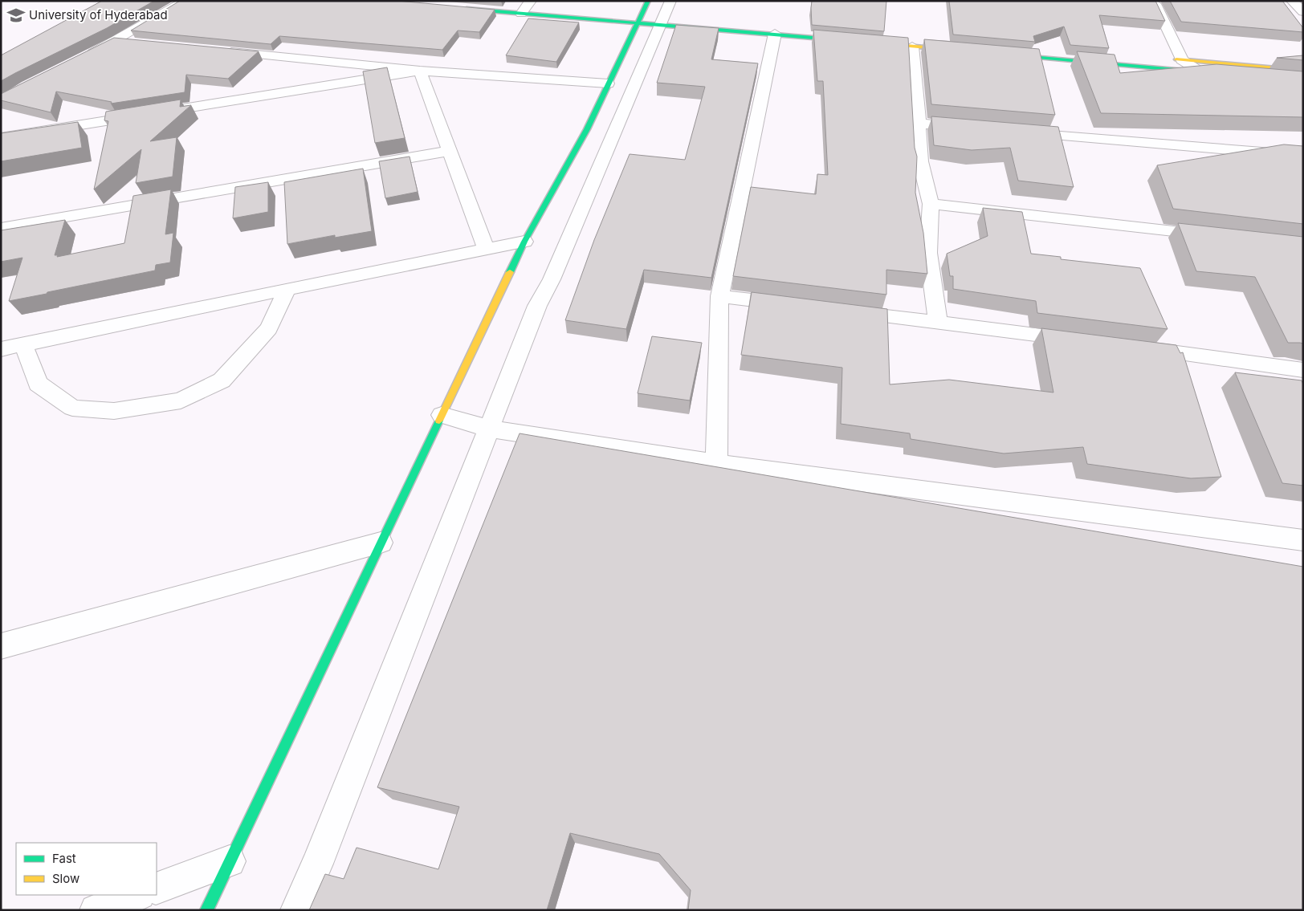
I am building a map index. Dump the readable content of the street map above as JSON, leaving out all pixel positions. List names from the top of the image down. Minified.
{"places":{"school or university":["University of Hyderabad"]},"legend":["Fast","Slow"]}
